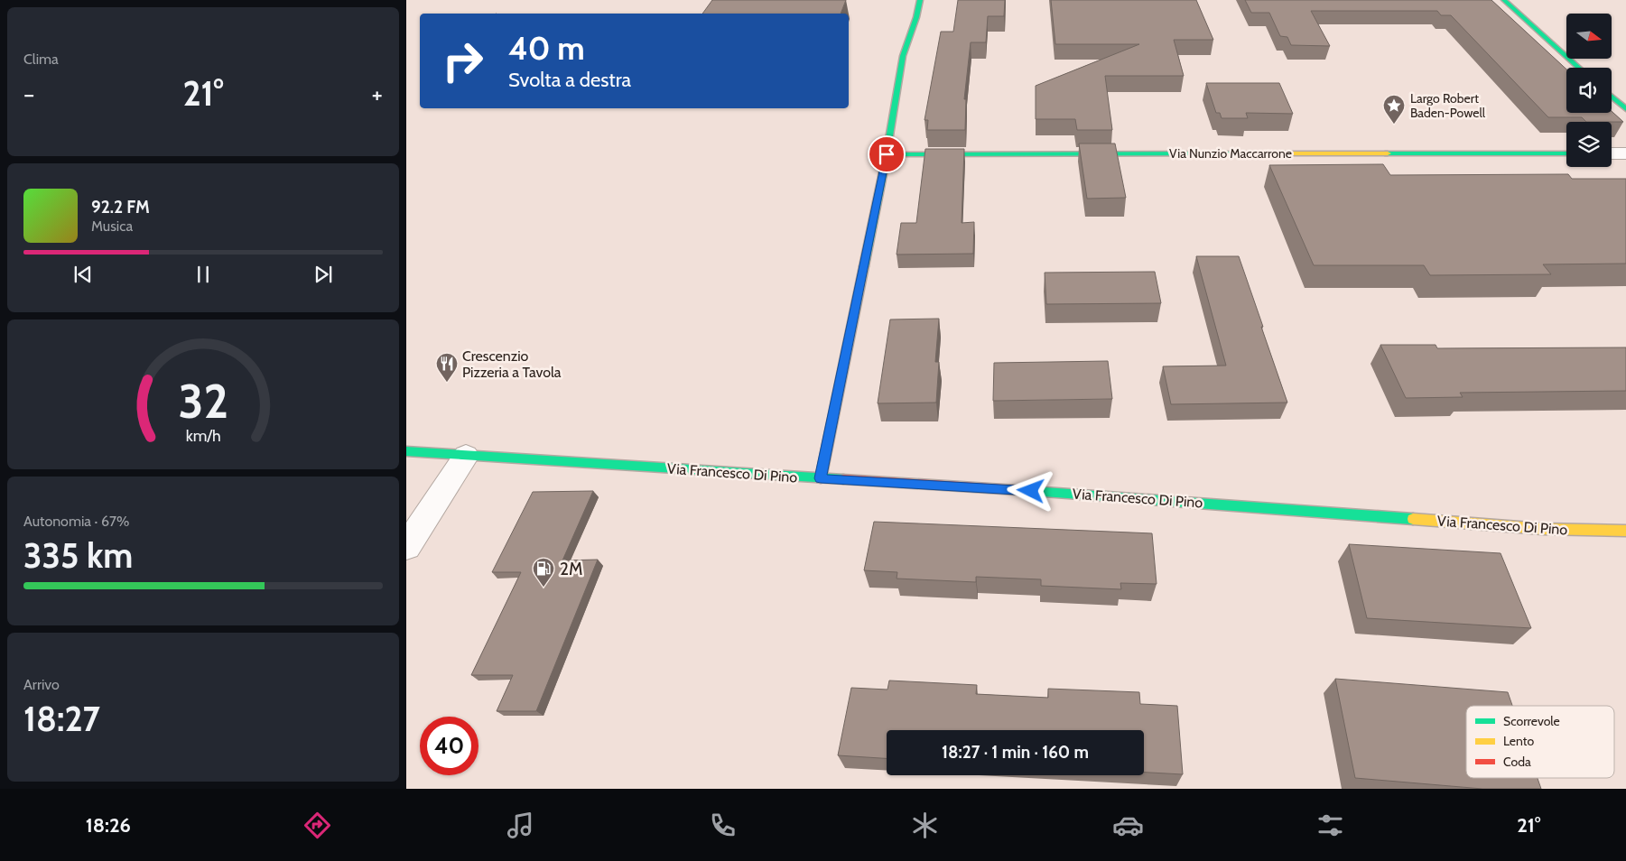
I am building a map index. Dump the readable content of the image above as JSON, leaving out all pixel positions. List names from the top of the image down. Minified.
{"streets":{"street":["Via Nunzio Maccarrone","Via Francesco Di Pino"]},"places":{"place":["Largo Robert Baden-Powell"],"restaurant":["Crescenzio Pizzeria a Tavola"],"fuel station":["2M"]},"legend":["Scorrevole","Lento","Coda"],"north":"right","page":{"tile":["Clima",["Autonomia · 67%","335 km"],["Arrivo","18:27"]],"turn":["40 m","Svolta a destra"],"heat":["−","21°","+"],"song":["92.2 FM","Musica"],"limit":"40","trip":"18:27 · 1 min · 160 m","tabs":["18:26","21°"],"gauge":["32","km/h"]}}
